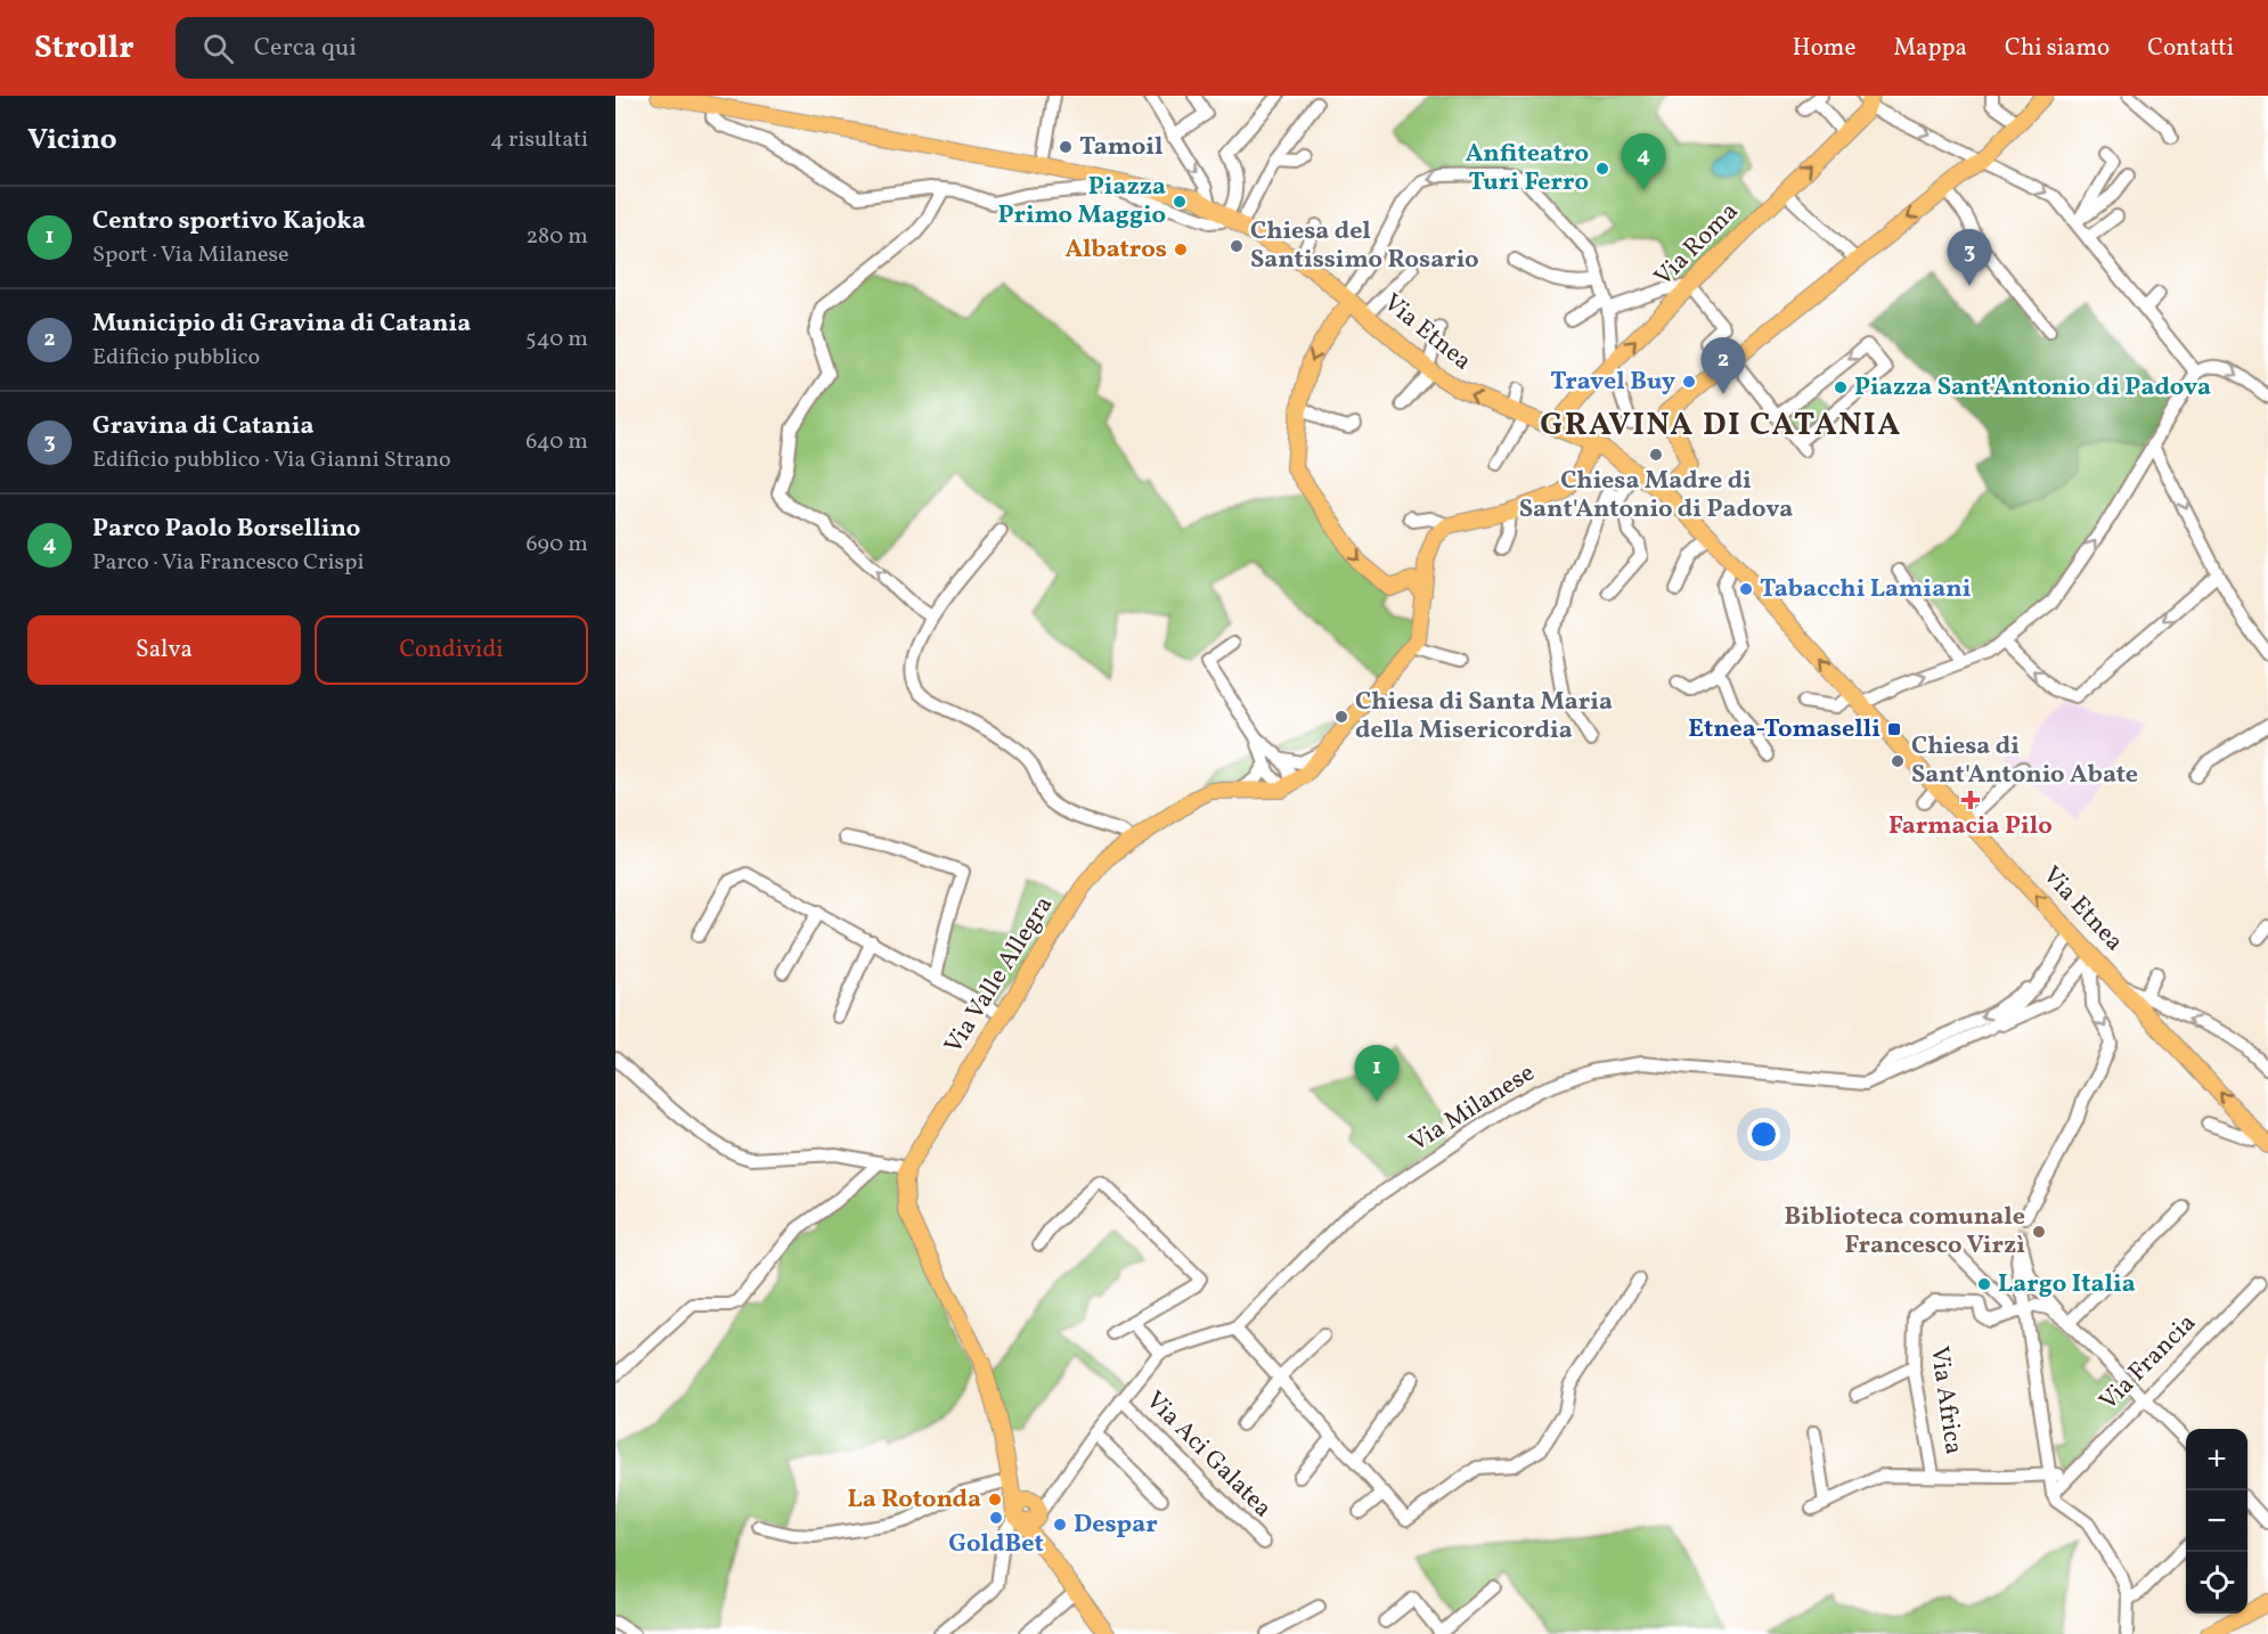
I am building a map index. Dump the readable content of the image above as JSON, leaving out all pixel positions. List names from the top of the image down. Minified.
{"streets":{"main road":["Via Roma","Via Etnea","Via Valle Allegra"],"street":["Via Milanese","Via Francia","Via Africa","Via Aci Galatea"]},"crossings":[["Via Roma","Via Etnea"],["Via Etnea","Via Milanese"]],"districts":["GRAVINA DI CATANIA"],"places":{"other":["Tamoil","Anfiteatro Turi Ferro","Piazza Primo Maggio","Chiesa del Santissimo Rosario","Albatros","Travel Buy","Piazza Sant'Antonio di Padova","Chiesa Madre di Sant'Antonio di Padova","Tabacchi Lamiani","Chiesa di Santa Maria della Misericordia","Chiesa di Sant'Antonio Abate","Biblioteca comunale Francesco Virzì","Largo Italia","La Rotonda","GoldBet","Despar"],"transit":["Etnea-Tomaselli"],"health":["Farmacia Pilo"]},"page":{"header":"Strollr","search":"Cerca qui","nav":["Home","Mappa","Chi siamo","Contatti"],"heading":["Vicino","4 risultati"],"pins":["4","3","2","1"],"list":[{"mark":"1","name":"Centro sportivo Kajoka","note":"Sport · Via Milanese","value":"280 m"},{"mark":"2","name":"Municipio di Gravina di Catania","note":"Edificio pubblico","value":"540 m"},{"mark":"3","name":"Gravina di Catania","note":"Edificio pubblico · Via Gianni Strano","value":"640 m"},{"mark":"4","name":"Parco Paolo Borsellino","note":"Parco · Via Francesco Crispi","value":"690 m"}],"buttons":["Salva","Condividi"],"map_buttons":["+","−"]}}
